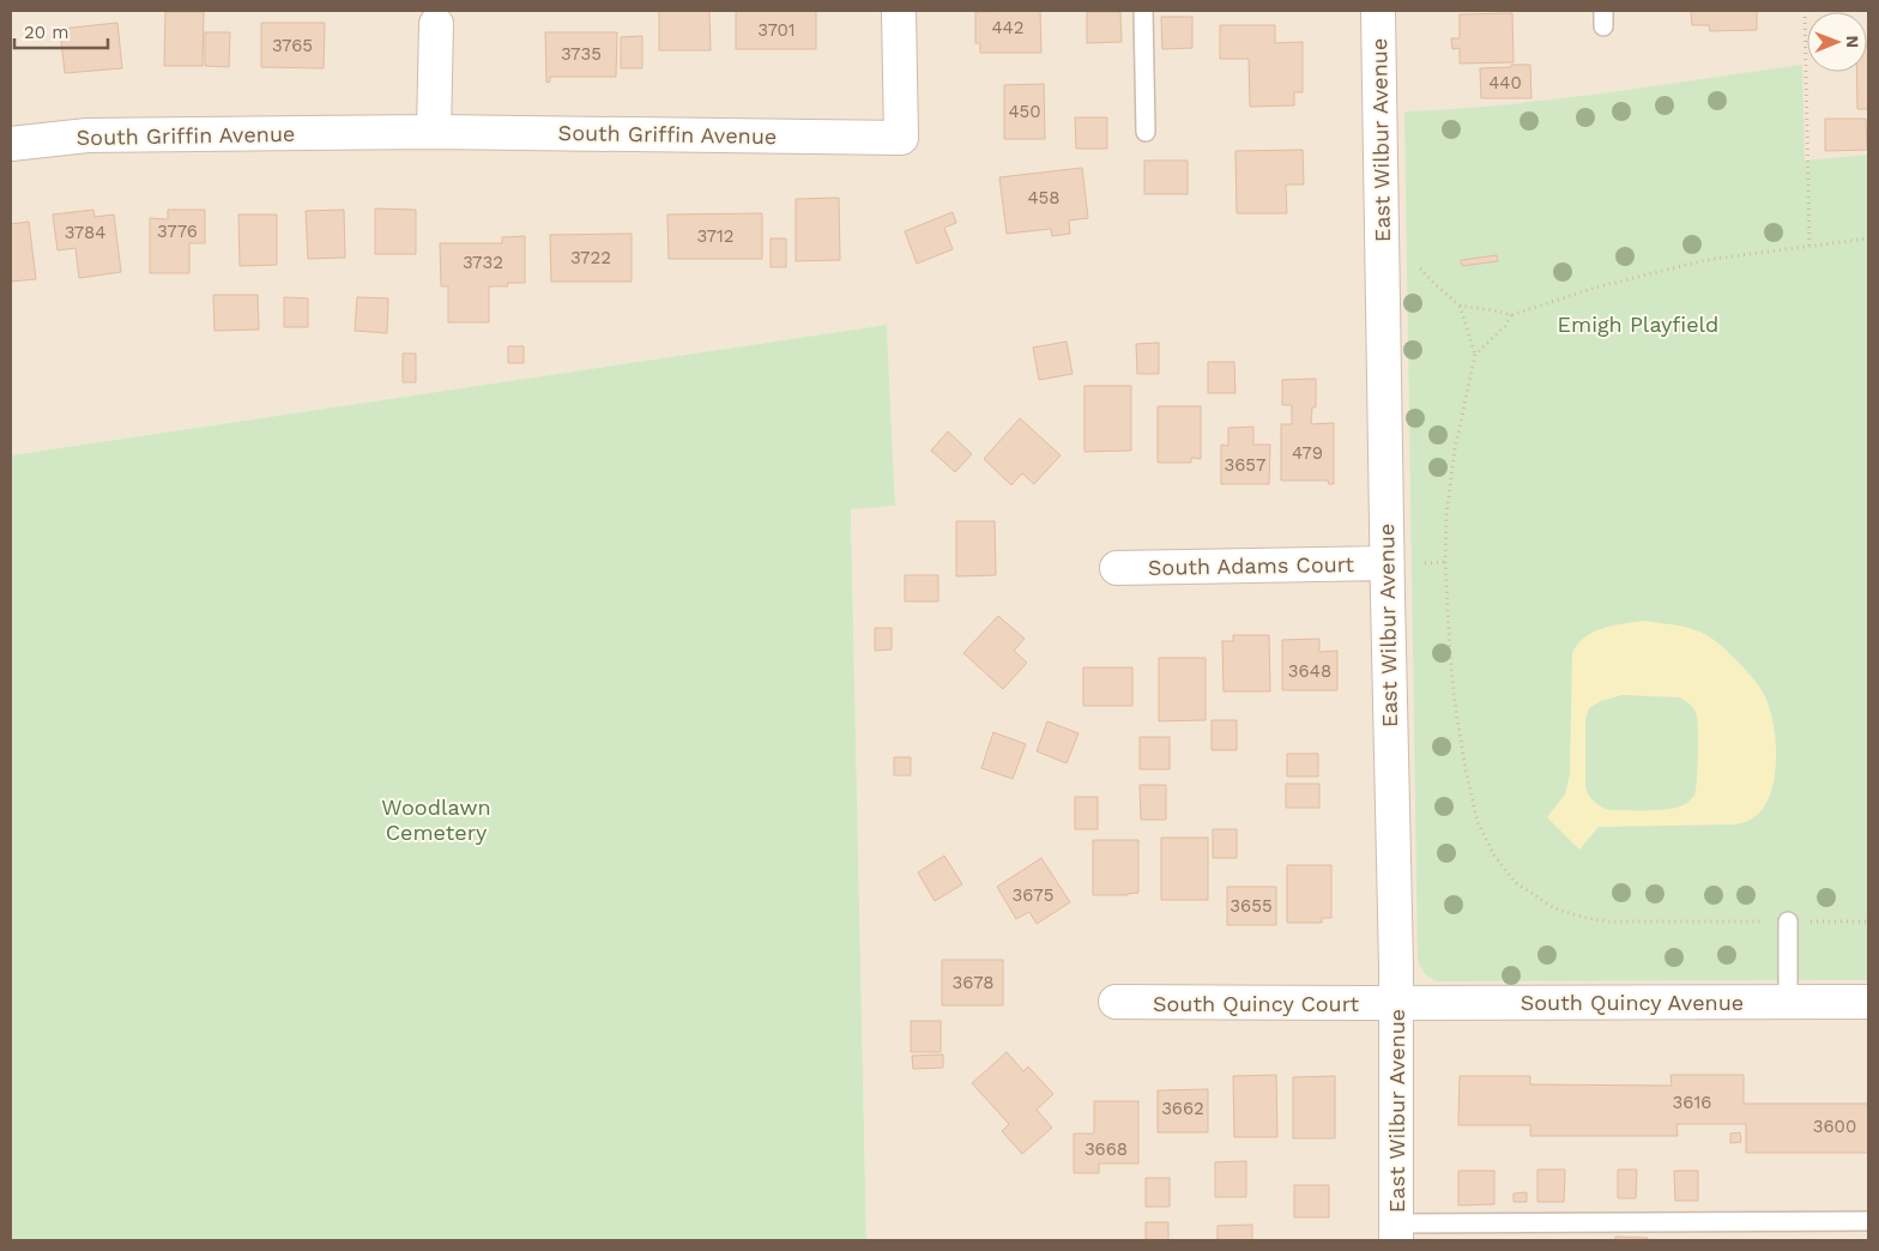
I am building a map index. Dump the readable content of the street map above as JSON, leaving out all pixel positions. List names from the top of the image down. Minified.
{"streets":{"street":["South Griffin Avenue","East Wilbur Avenue","South Adams Court","South Quincy Avenue","South Quincy Court"]},"crossings":[["East Wilbur Avenue","South Adams Court"],["East Wilbur Avenue","South Quincy Avenue"],["East Wilbur Avenue","South Quincy Court"],["South Quincy Avenue","South Quincy Court"]],"parks":["Emigh Playfield","Woodlawn Cemetery"],"house_numbers":["442","3701","3765","3735","440","450","458","3776","3784","3712","3722","3732","479","3657","3648","3675","3655","3678","3616","3662","3600","3668"],"scale_bar":"20 m","north":"right"}
